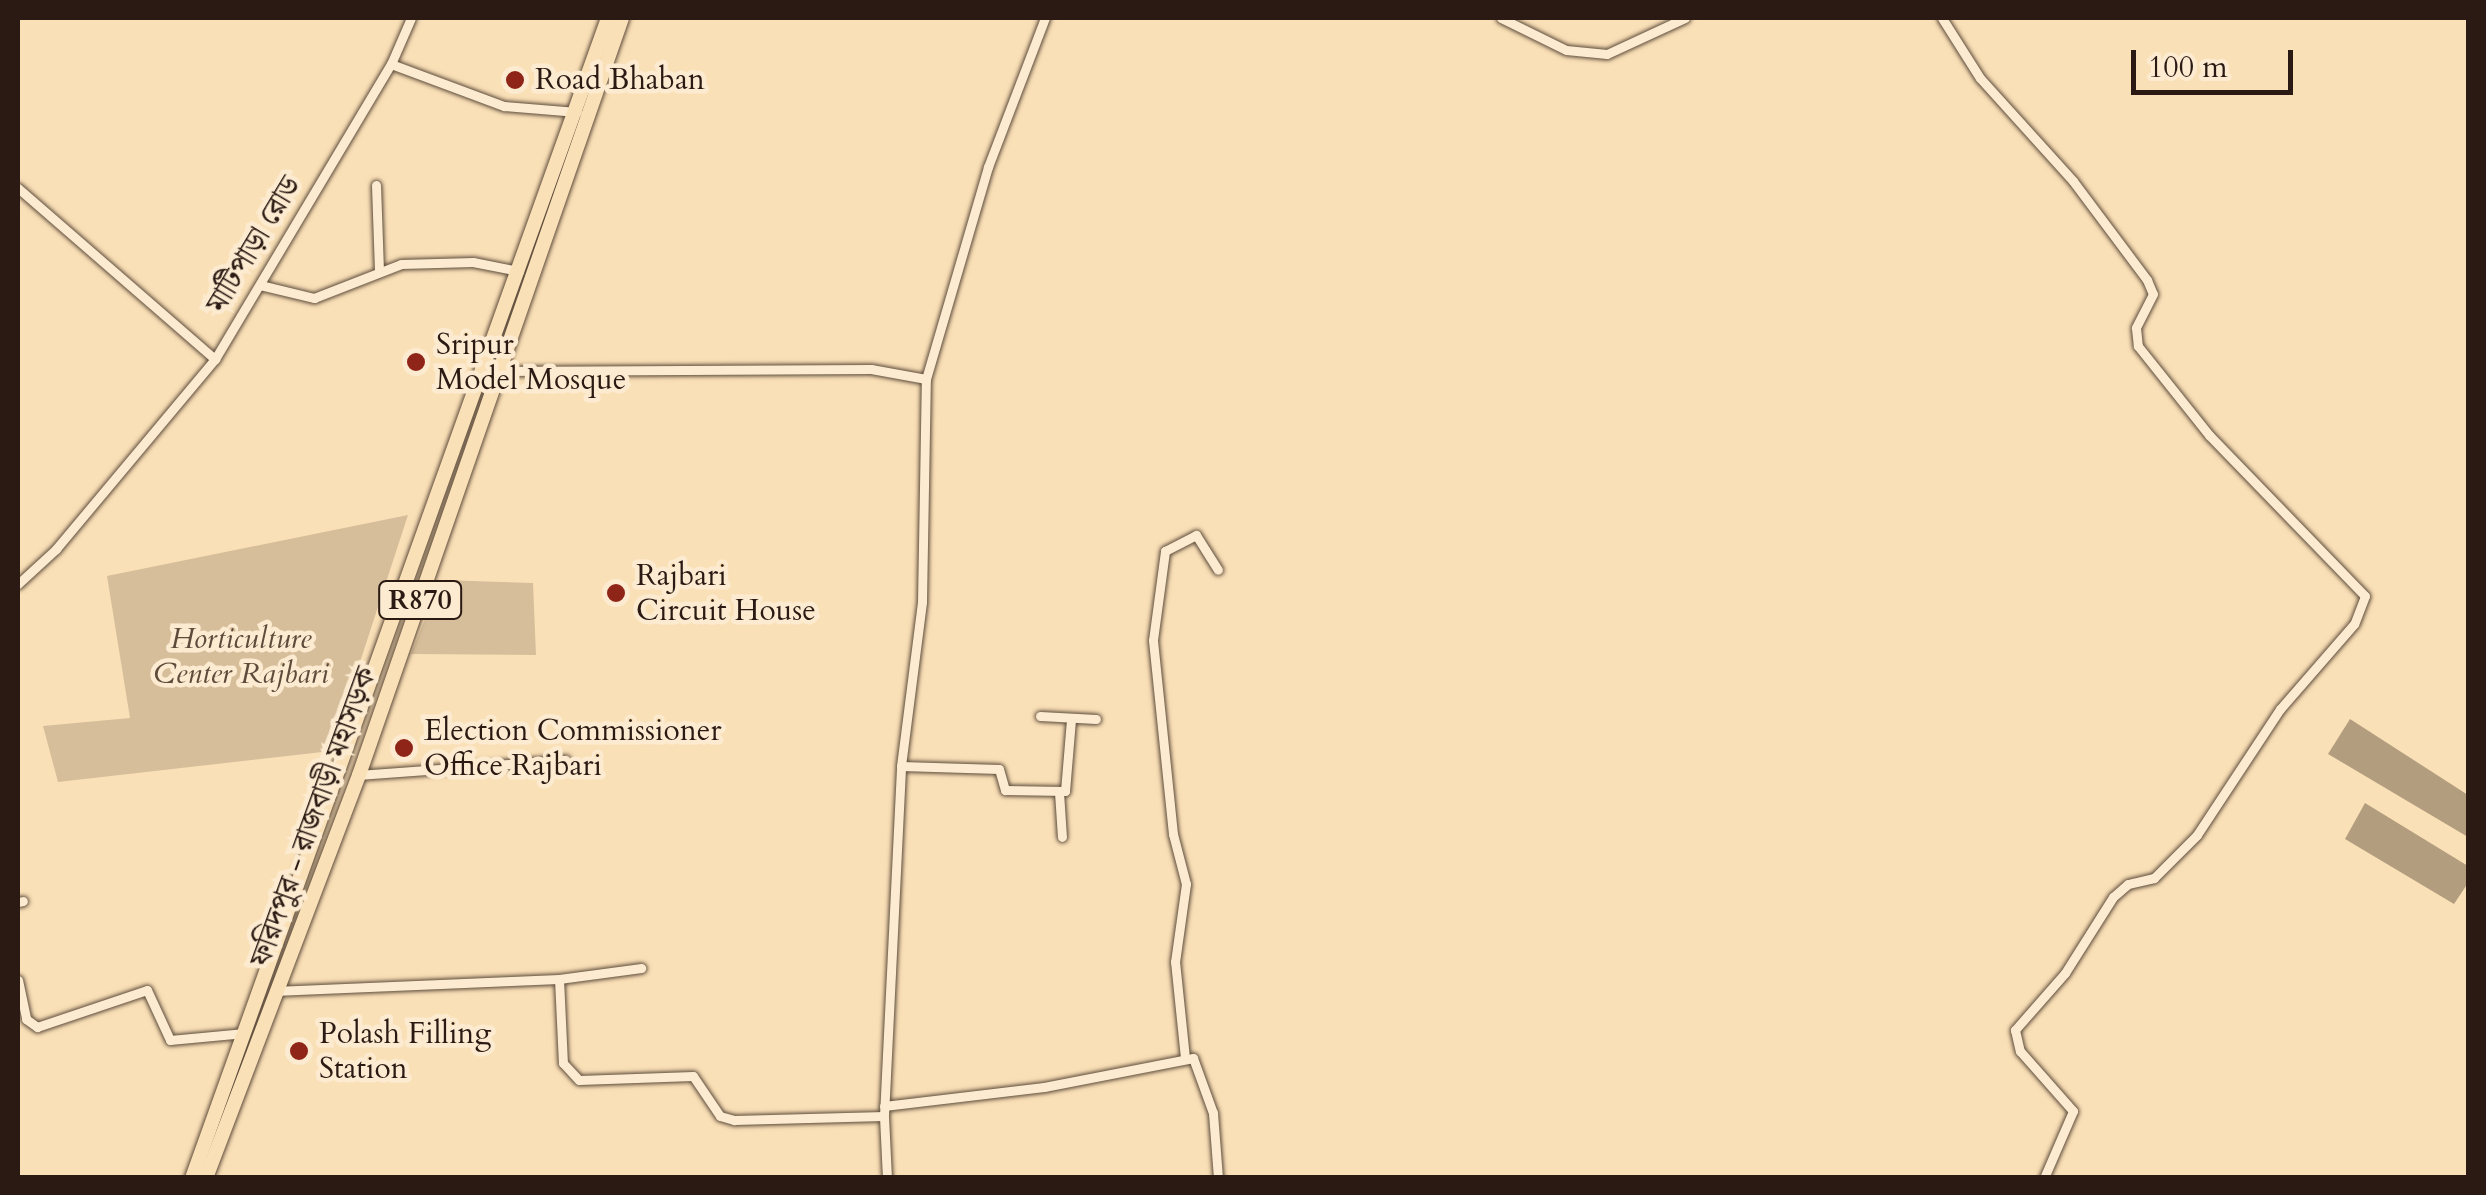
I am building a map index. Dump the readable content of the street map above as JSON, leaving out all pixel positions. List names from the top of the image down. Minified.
{"streets":{"main road":["R870","ফরিদপুর - রাজবাড়ী মহাসড়ক"],"street":["মাটিপাড়া রোড"]},"parks":["Horticulture Center Rajbari"],"places":["Road Bhaban","Sripur Model Mosque","Rajbari Circuit House","Election Commissioner Office Rajbari","Polash Filling Station"],"scale_bar":"100 m"}
